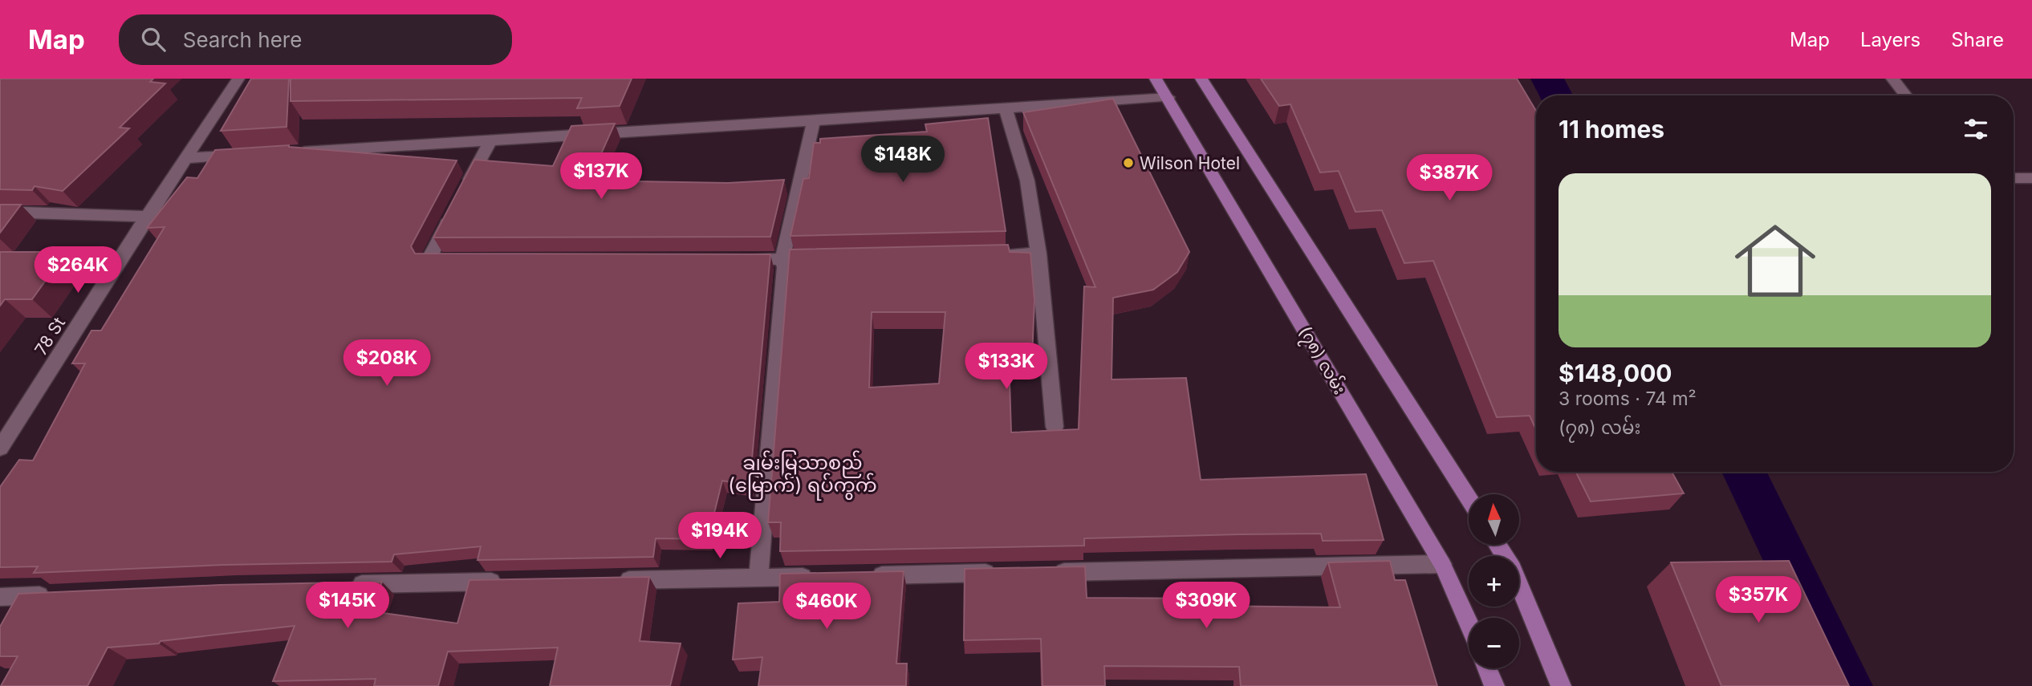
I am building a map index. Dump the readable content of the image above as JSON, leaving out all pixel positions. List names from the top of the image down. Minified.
{"streets":{"main road":["(၇၈) လမ်း"],"street":["78 St"]},"districts":["ချမ်းမြသာစည် (မြောက်) ရပ်ကွက်"],"places":["Wilson Hotel"],"north":"top","page":{"header":"Map","search":"Search here","nav":["Map","Layers","Share"],"heading":"11 homes","price":["$148K","$137K","$387K","$264K","$208K","$133K","$194K","$357K","$145K","$309K","$460K"],"list":[{"name":"$148,000","note":"3 rooms · 74 m² · (၇၈) လမ်း"}],"map_buttons":["+","−"]}}
